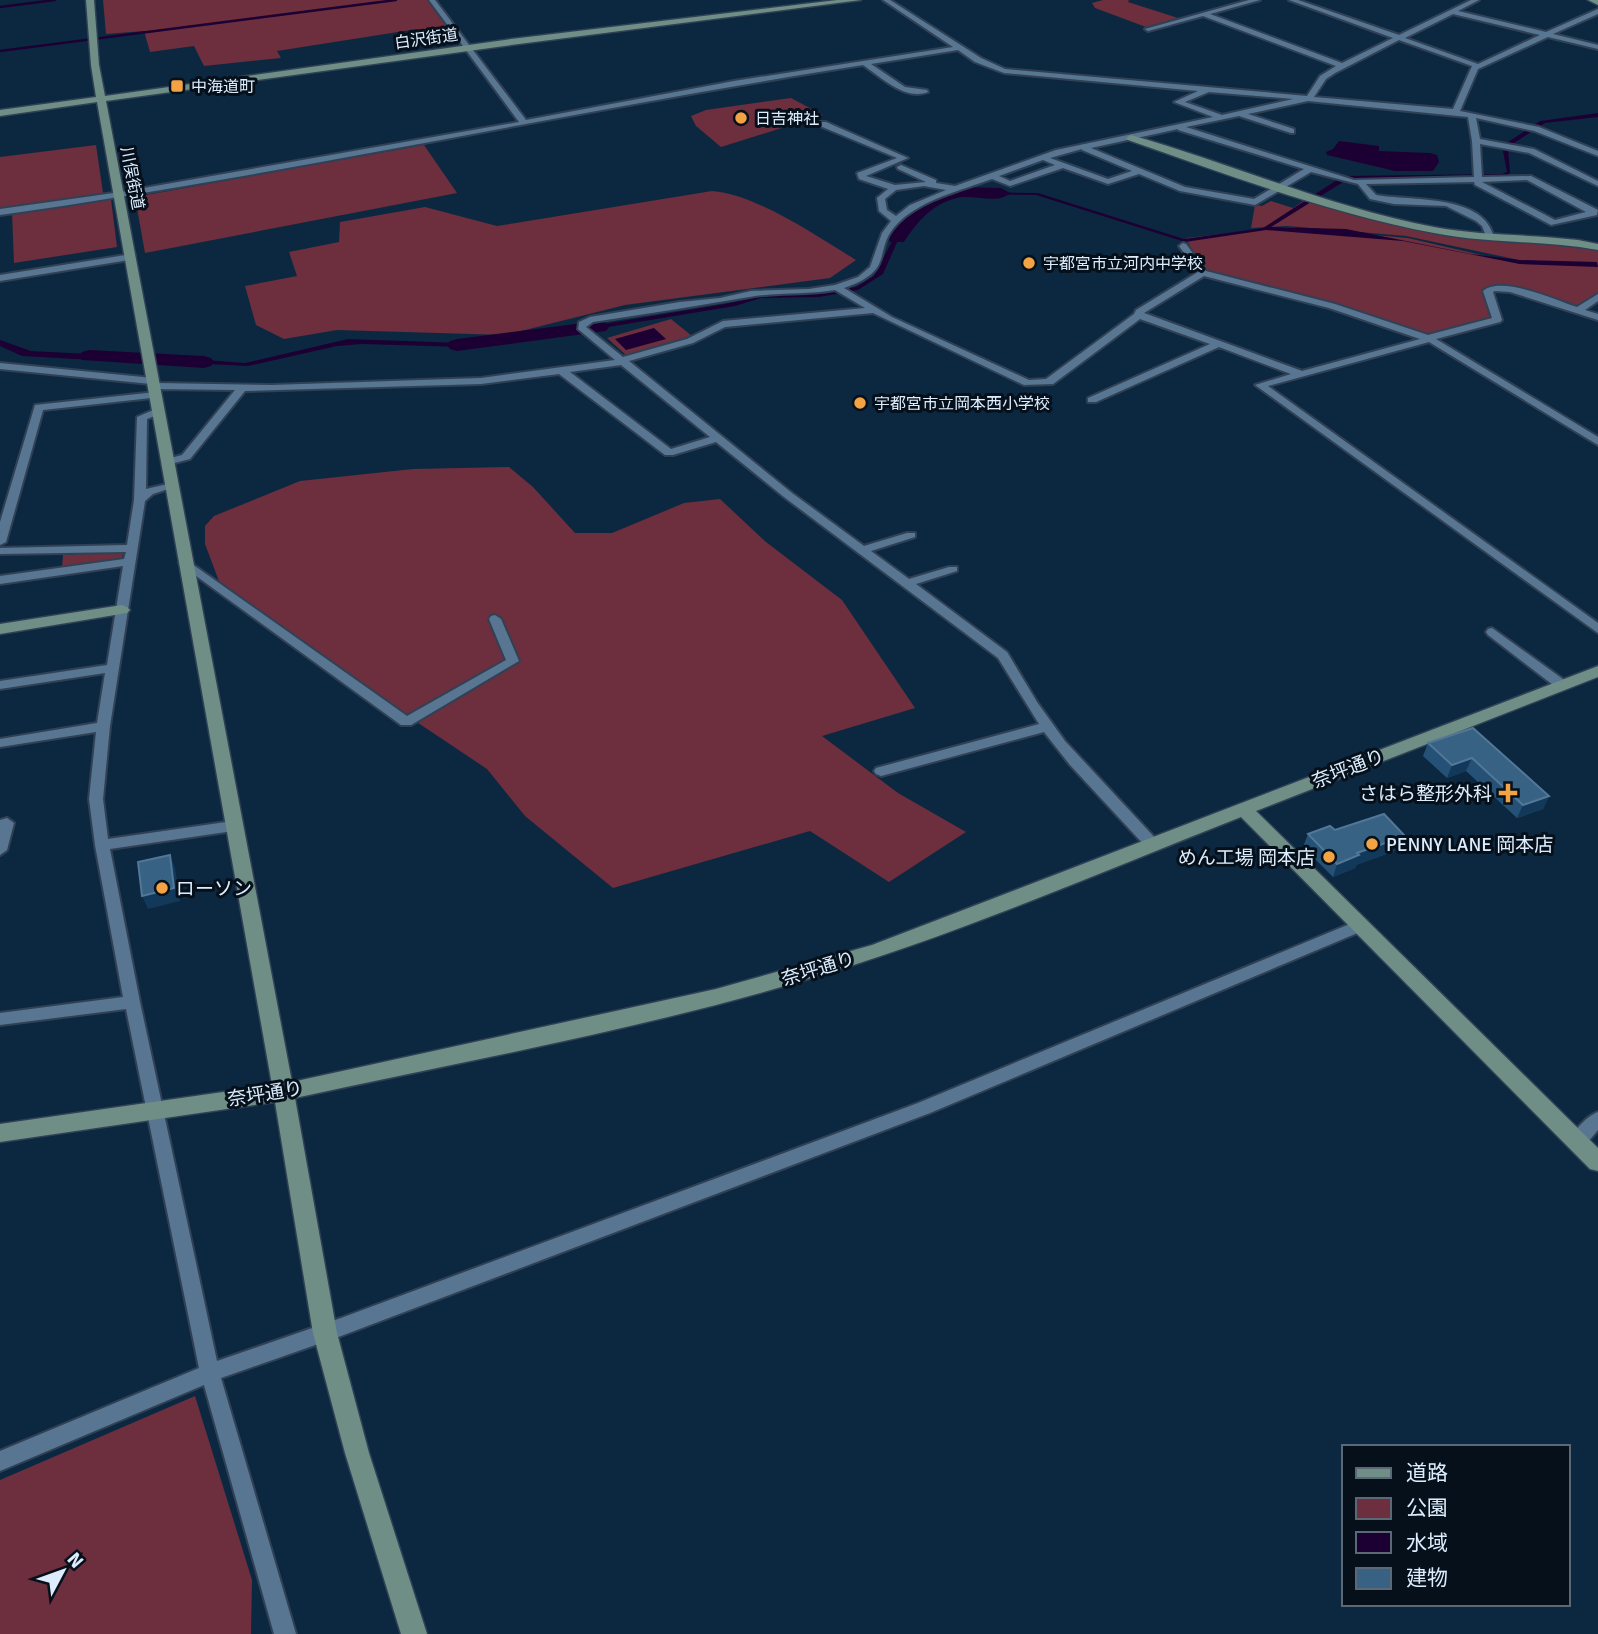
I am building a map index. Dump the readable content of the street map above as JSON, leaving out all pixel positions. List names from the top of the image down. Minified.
{"streets":{"main road":["白沢街道","川俣街道","奈坪通り"]},"crossings":[["白沢街道","川俣街道"],["川俣街道","奈坪通り"]],"places":{"transit":["中海道町"],"other":["日吉神社","宇都宮市立河内中学校","宇都宮市立岡本西小学校","PENNY LANE 岡本店","めん工場 岡本店","ローソン"],"health":["さはら整形外科"]},"legend":["道路","公園","水域","建物"],"north":"top right"}
